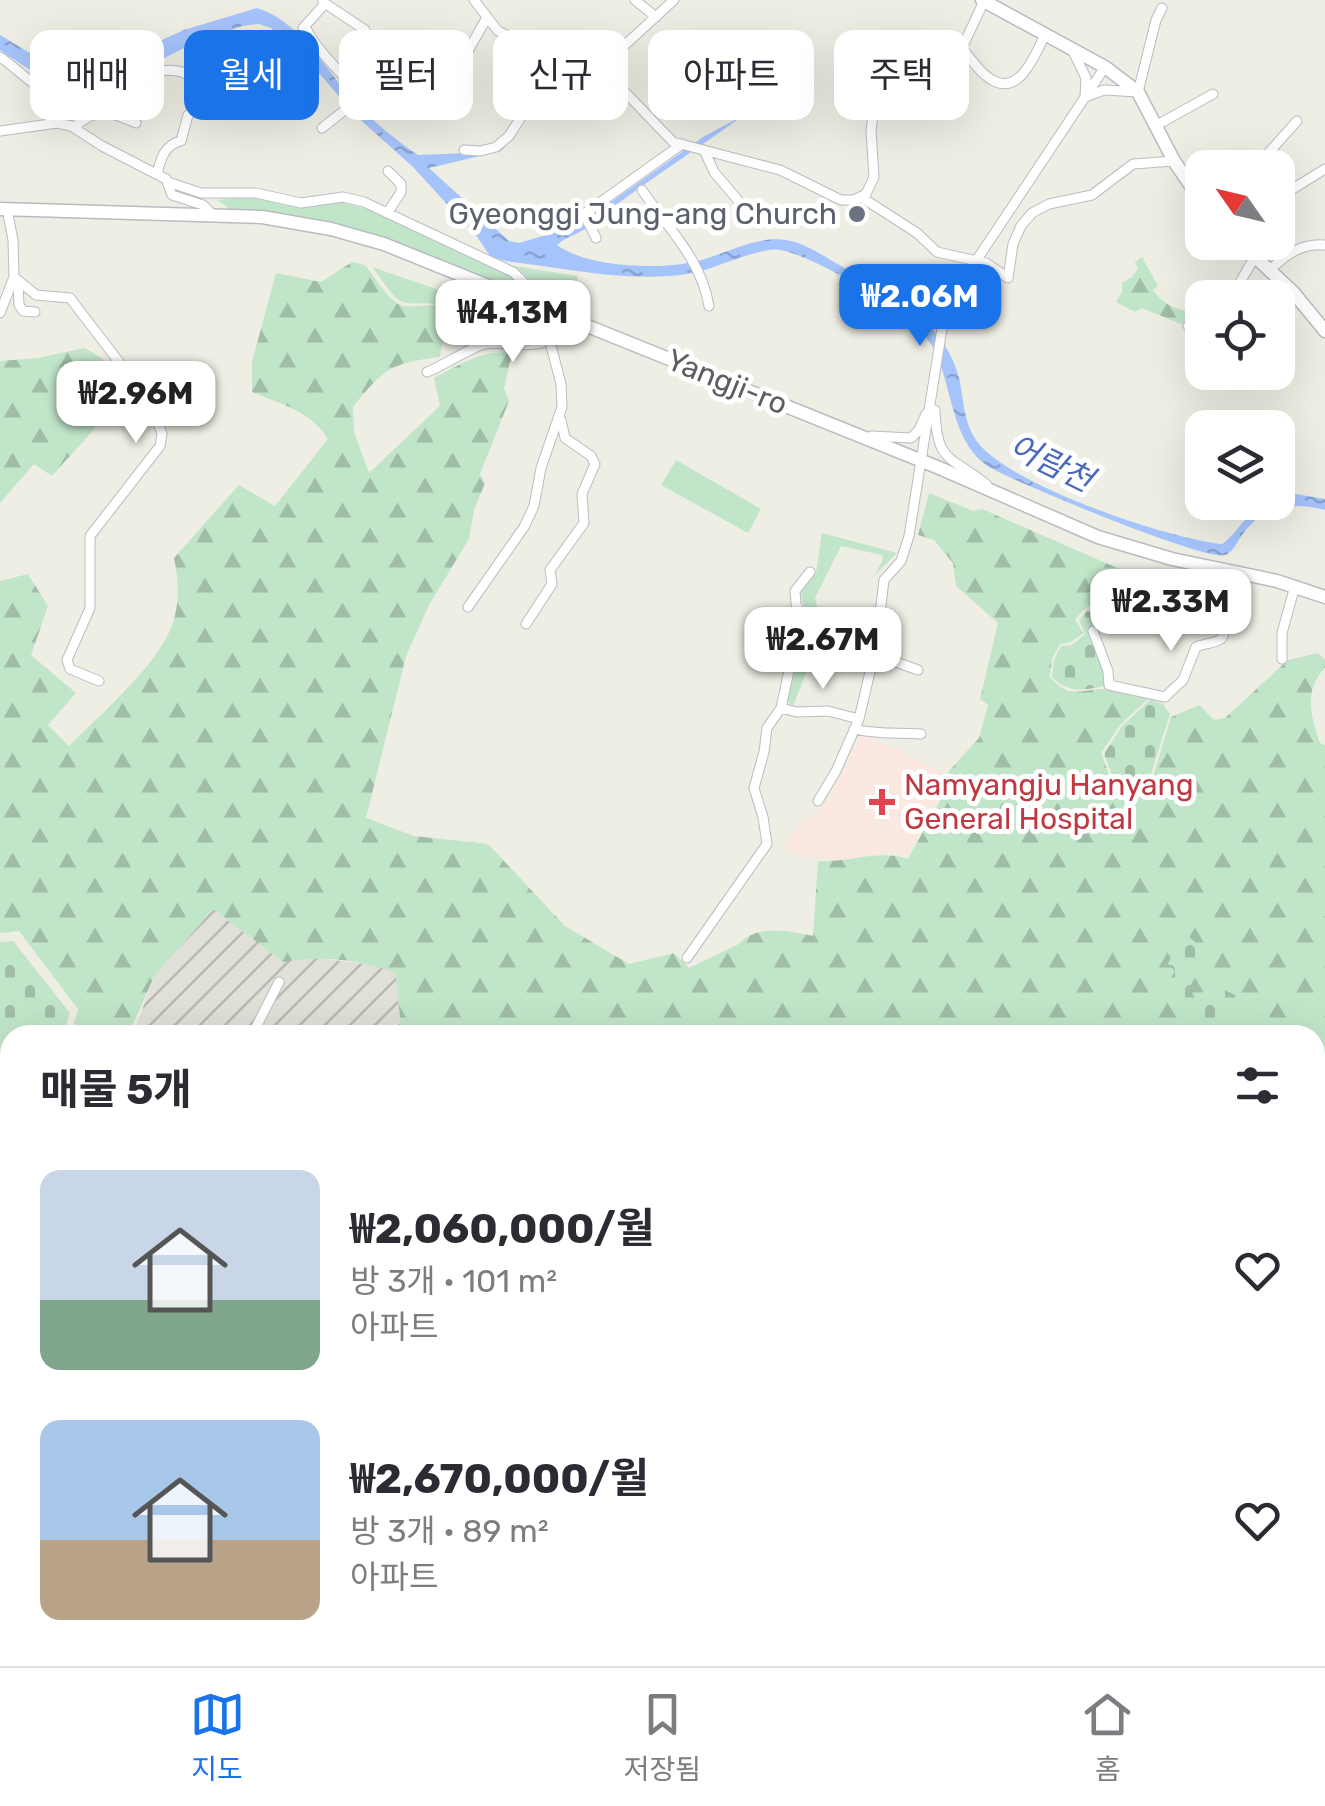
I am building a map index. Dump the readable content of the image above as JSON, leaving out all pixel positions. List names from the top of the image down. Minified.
{"streets":{"street":["Yangji-ro"]},"water":["어람천"],"places":{"other":["Gyeonggi Jung-ang Church"],"health":["Namyangju Hanyang General Hospital"]},"north":"top left","page":{"chip":["매매","월세","필터","신규","아파트","주택"],"price":["₩2.06M","₩4.13M","₩2.96M","₩2.33M","₩2.67M"],"heading":"매물 5개","list":[{"name":"₩2,060,000/월","note":"방 3개 · 101 m² · 아파트"},{"name":"₩2,670,000/월","note":"방 3개 · 89 m² · 아파트"}],"tabs":["지도","저장됨","홈"]}}
